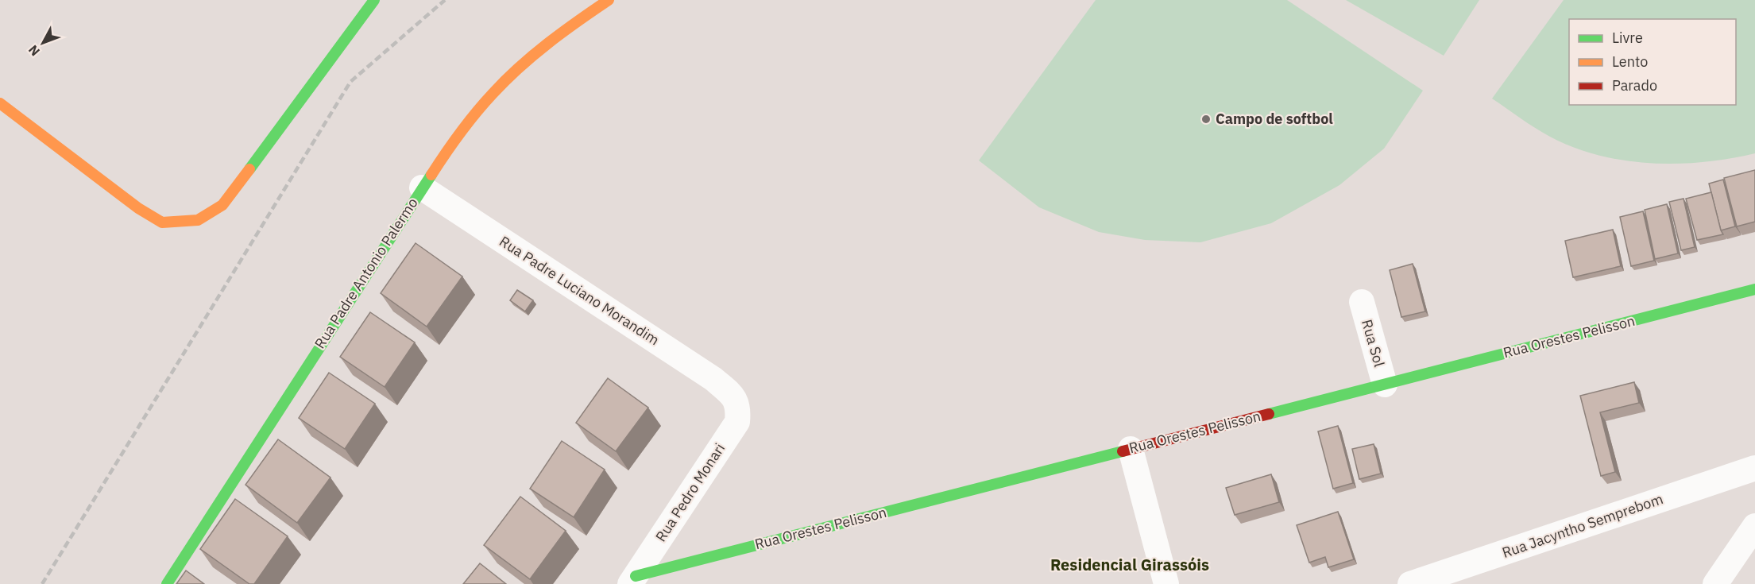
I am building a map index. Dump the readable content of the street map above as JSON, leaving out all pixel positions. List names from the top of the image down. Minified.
{"streets":{"street":["Rua Padre Antonio Palermo","Rua Padre Luciano Morandim","Rua Orestes Pelisson","Rua Sol","Rua Pedro Monari","Rua Jacyntho Semprebom"]},"crossings":[["Rua Padre Antonio Palermo","Rua Padre Luciano Morandim"],["Rua Padre Luciano Morandim","Rua Pedro Monari"],["Rua Orestes Pelisson","Rua Sol"],["Rua Orestes Pelisson","Rua Pedro Monari"]],"districts":["Residencial Girassóis"],"places":["Campo de softbol"],"legend":["Livre","Lento","Parado"],"north":"bottom left"}
